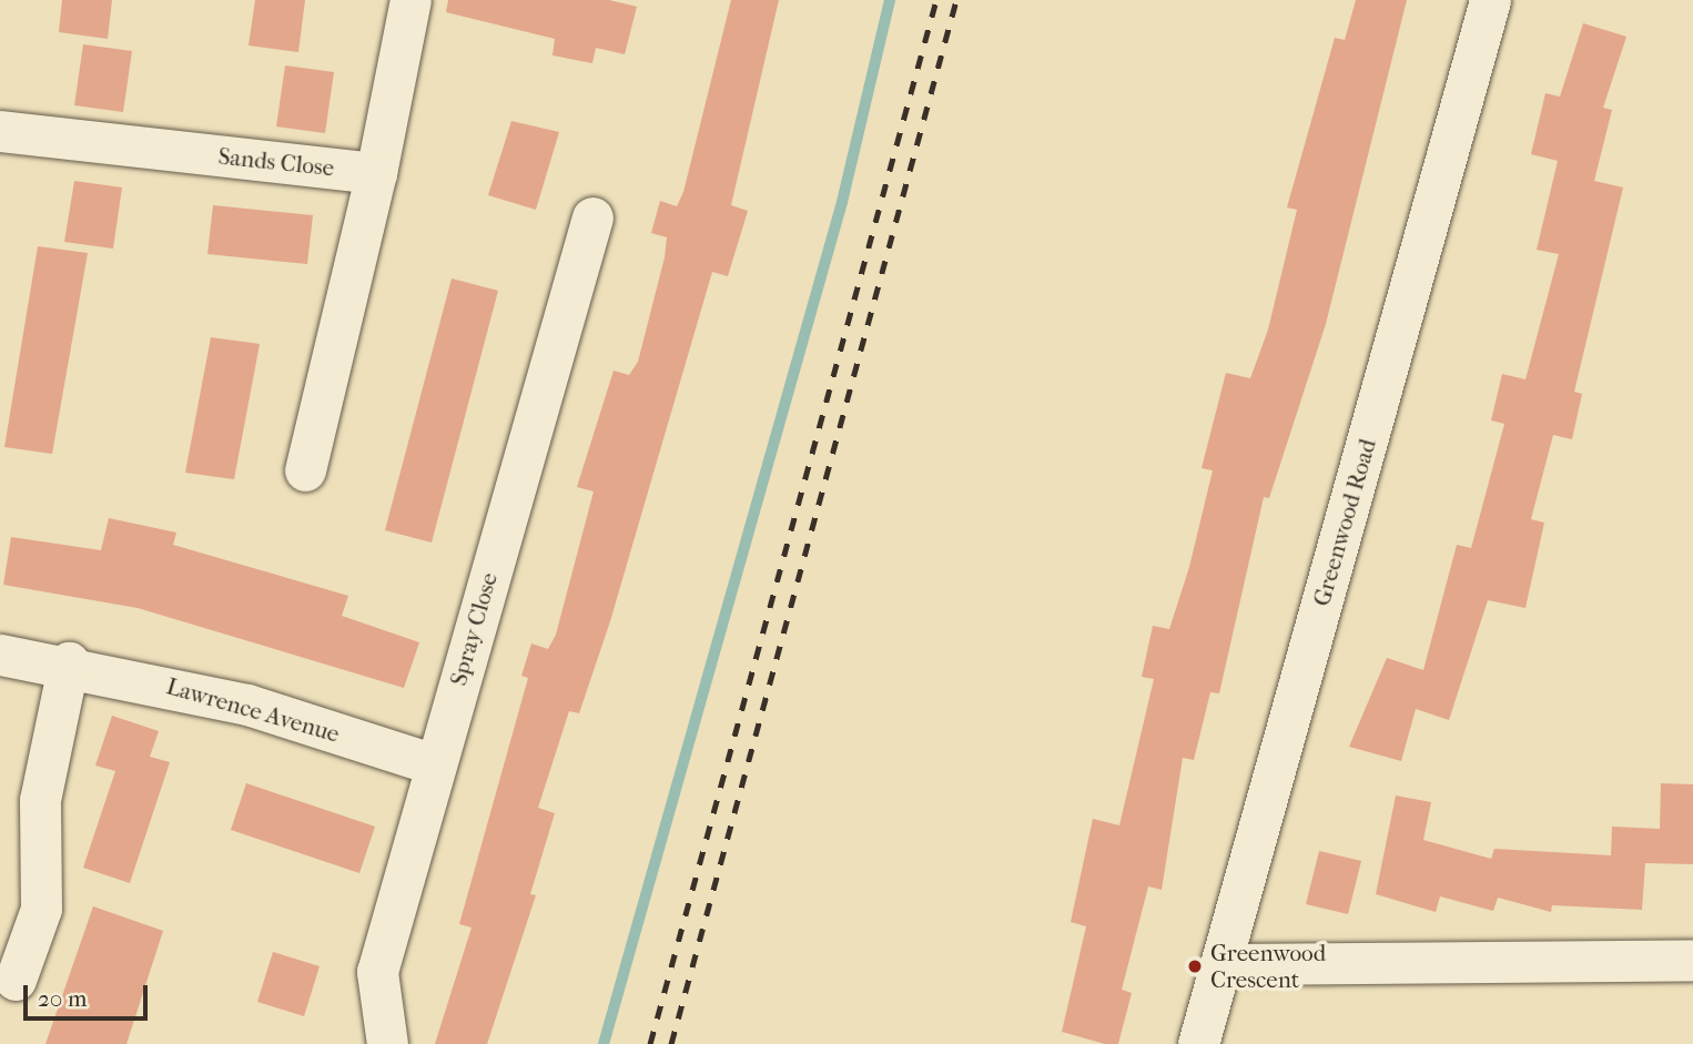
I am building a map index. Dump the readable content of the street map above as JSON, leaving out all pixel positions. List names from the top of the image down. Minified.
{"streets":{"street":["Sands Close","Greenwood Road","Spray Close","Lawrence Avenue"]},"crossings":[["Spray Close","Lawrence Avenue"]],"places":["Greenwood Crescent"],"scale_bar":"20 m"}
